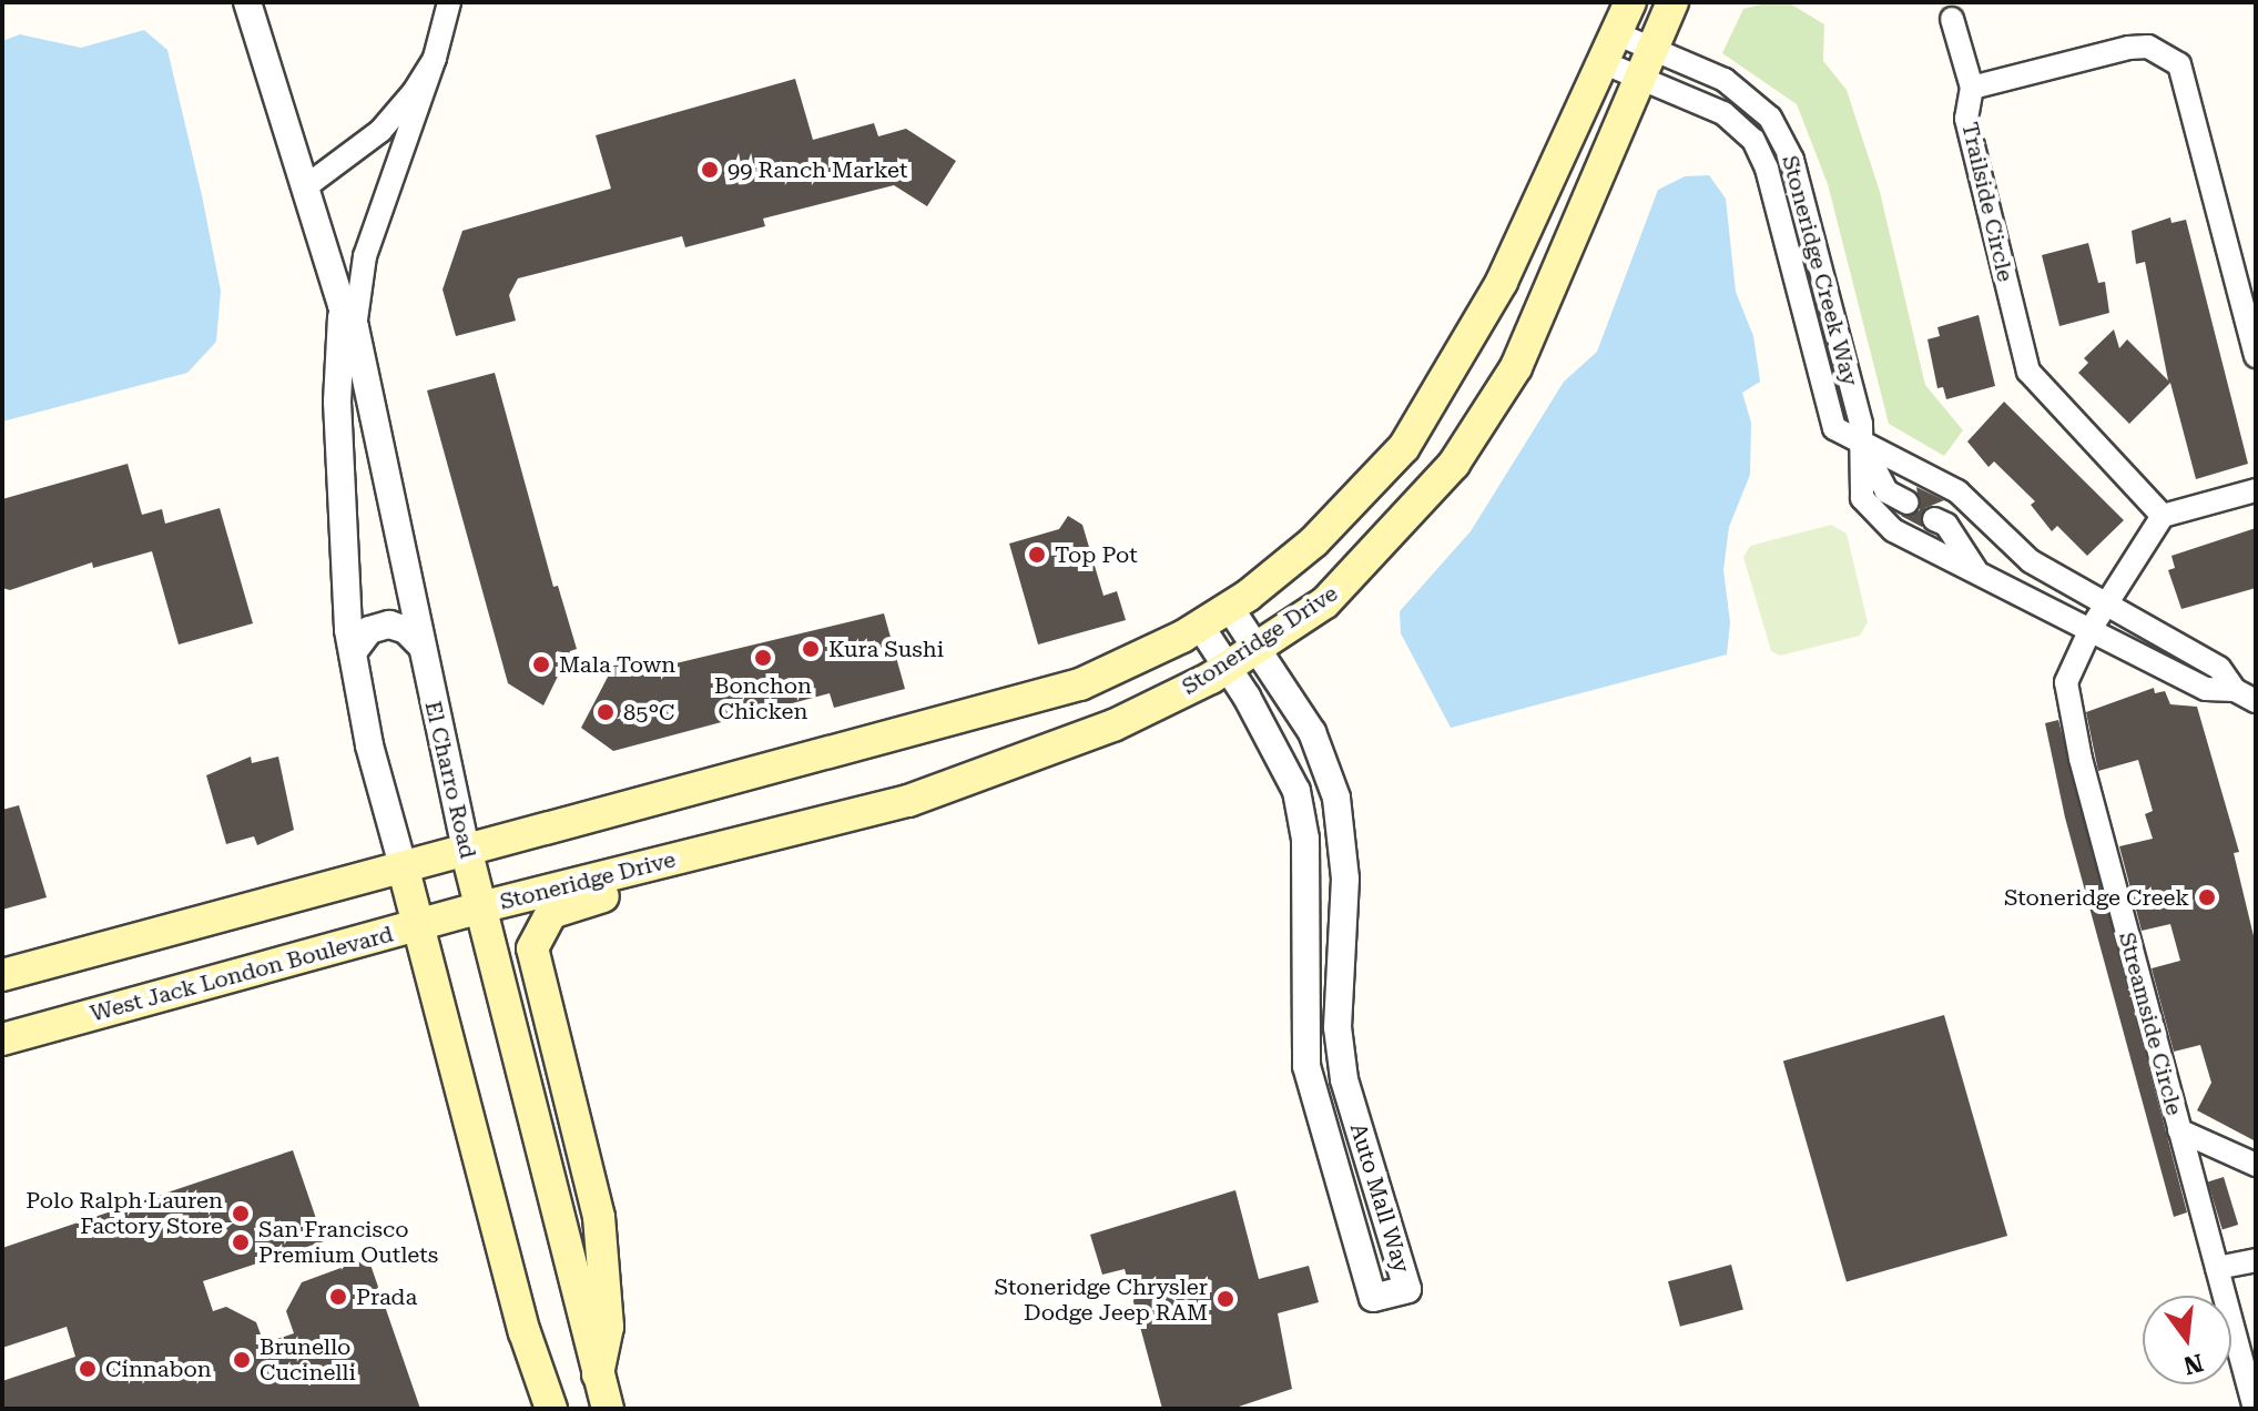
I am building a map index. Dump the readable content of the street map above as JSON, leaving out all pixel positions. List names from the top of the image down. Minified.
{"streets":{"main road":["Stoneridge Drive","El Charro Road","West Jack London Boulevard"],"street":["Trailside Circle","Stoneridge Creek Way","Streamside Circle","Auto Mall Way"]},"crossings":[["Trailside Circle","Streamside Circle"],["Stoneridge Creek Way","Stoneridge Drive"],["Stoneridge Creek Way","Streamside Circle"],["Stoneridge Drive","El Charro Road"],["Stoneridge Drive","West Jack London Boulevard"],["Stoneridge Drive","Auto Mall Way"],["El Charro Road","West Jack London Boulevard"]],"places":["99 Ranch Market","Top Pot","Kura Sushi","Bonchon Chicken","Mala Town","85°C","Stoneridge Creek","Polo Ralph Lauren Factory Store","San Francisco Premium Outlets","Prada","Stoneridge Chrysler Dodge Jeep RAM","Brunello Cucinelli","Cinnabon"],"north":"bottom"}
